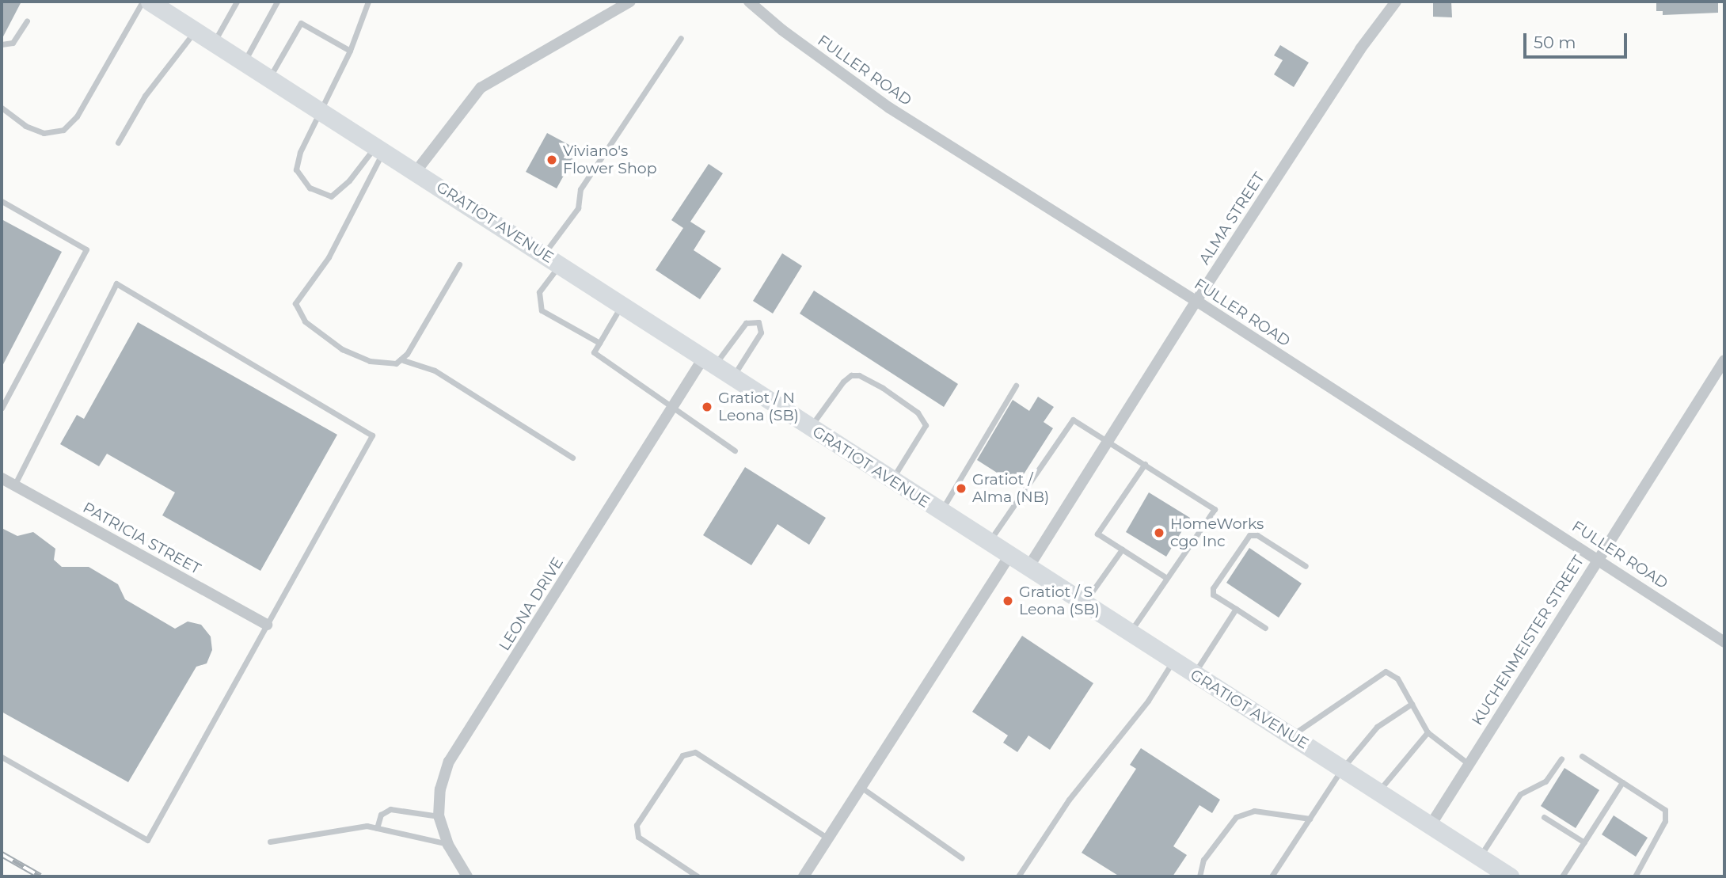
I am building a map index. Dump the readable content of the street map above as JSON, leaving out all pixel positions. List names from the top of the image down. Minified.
{"streets":{"main road":["GRATIOT AVENUE"],"street":["FULLER ROAD","ALMA STREET","PATRICIA STREET","LEONA DRIVE","KUCHENMEISTER STREET"]},"crossings":[["FULLER ROAD","ALMA STREET"],["FULLER ROAD","KUCHENMEISTER STREET"],["ALMA STREET","GRATIOT AVENUE"],["GRATIOT AVENUE","LEONA DRIVE"],["GRATIOT AVENUE","KUCHENMEISTER STREET"]],"places":["Viviano's Flower Shop","Gratiot / N Leona (SB)","Gratiot / Alma (NB)","HomeWorks cgo Inc","Gratiot / S Leona (SB)"],"scale_bar":"50 m"}
